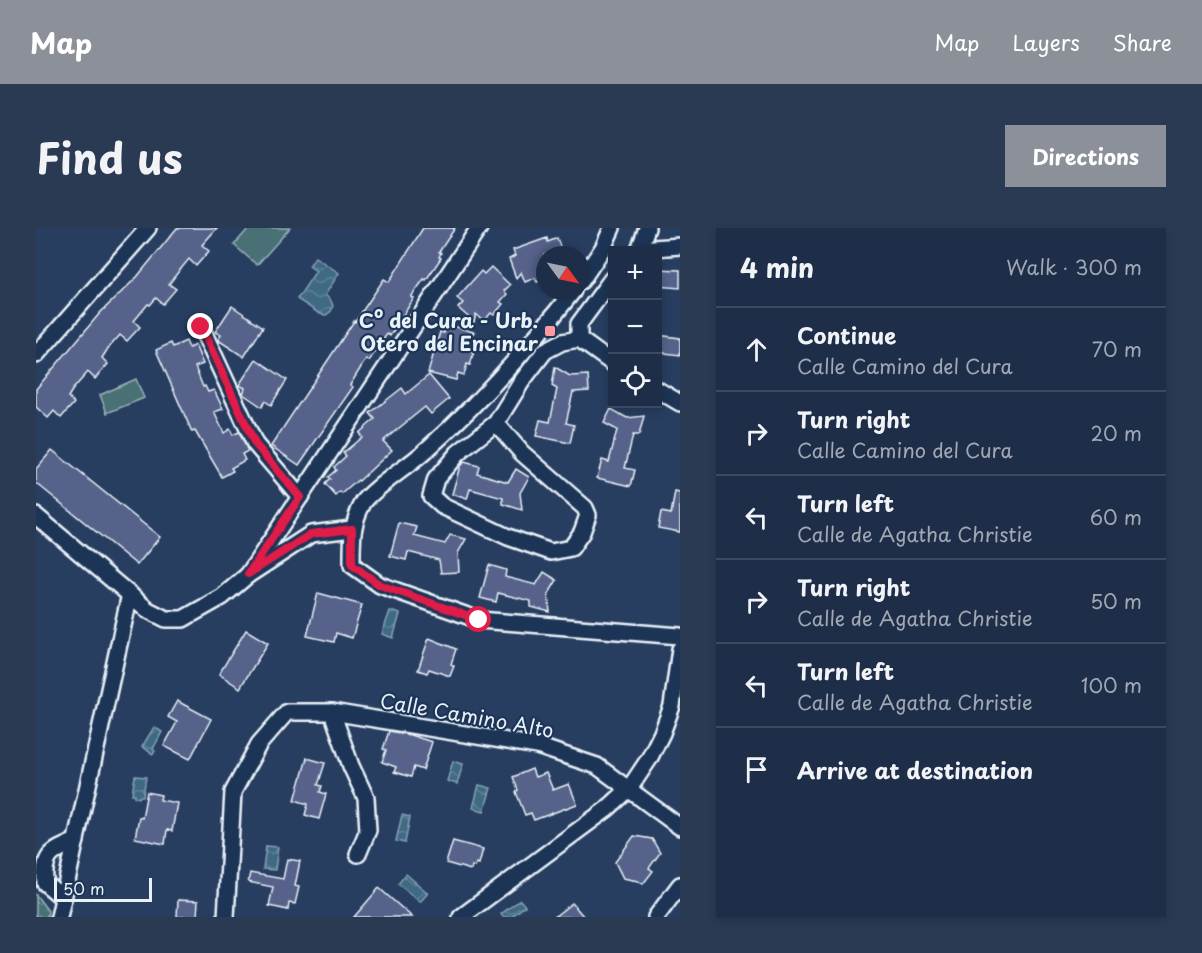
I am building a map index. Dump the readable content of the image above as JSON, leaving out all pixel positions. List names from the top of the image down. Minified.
{"streets":{"street":["Calle Camino Alto"]},"places":{"transit":["Cº del Cura - Urb. Otero del Encinar"]},"scale_bar":"50 m","north":"bottom right","page":{"header":"Map","nav":["Map","Layers","Share"],"title":"Find us","buttons":"Directions","heading":["4 min","Walk · 300 m"],"map_buttons":["+","−"],"list":[["Continue","Calle Camino del Cura","70 m"],["Turn right","Calle Camino del Cura","20 m"],["Turn left","Calle de Agatha Christie","60 m"],["Turn right","Calle de Agatha Christie","50 m"],["Turn left","Calle de Agatha Christie","100 m"],"Arrive at destination"],"scale":"50 m"}}
